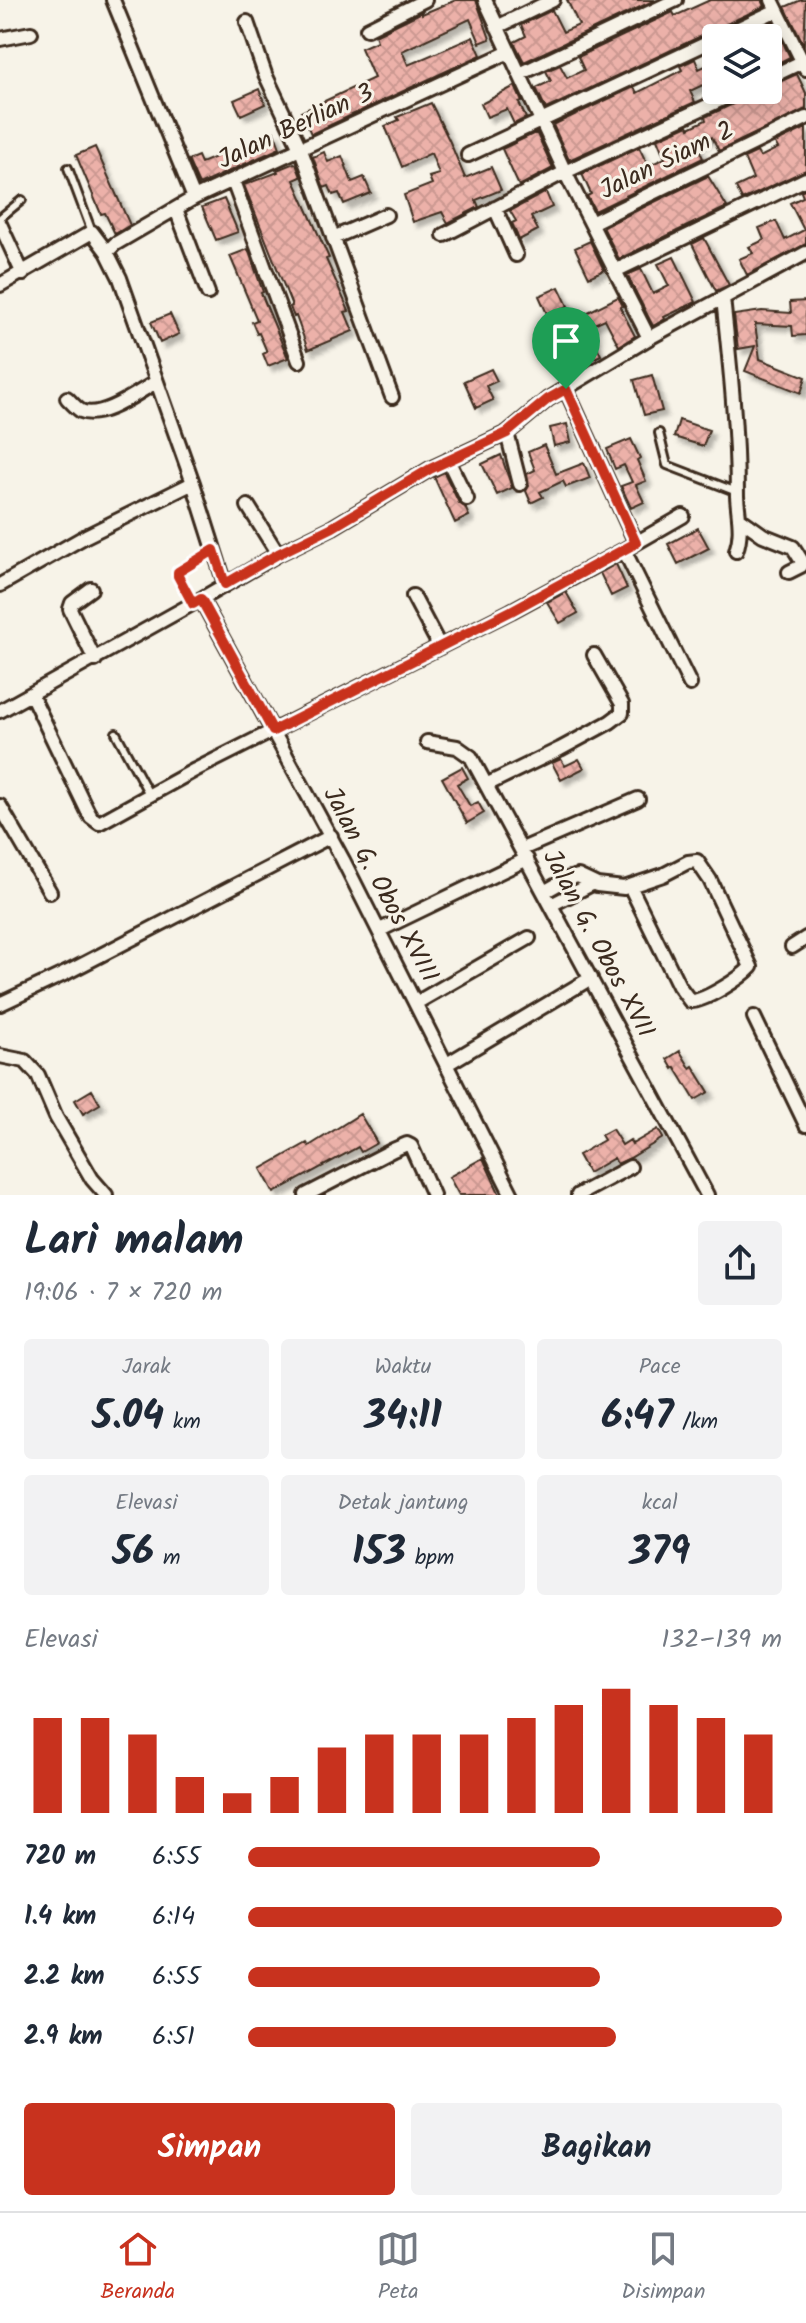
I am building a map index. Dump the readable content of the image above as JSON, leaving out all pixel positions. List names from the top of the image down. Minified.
{"streets":{"street":["Jalan Berlian 3","Jalan Siam 2","Jalan G. Obos XVIII","Jalan G. Obos XVII"]},"page":{"heading":["Lari malam","19:06 · 7 × 720 m"],"stats":[["Jarak","5.04 km"],["Waktu","34:11"],["Pace","6:47 /km"],["Elevasi","56 m"],["Detak jantung","153 bpm"],["kcal","379"]],"chart":["Elevasi","132–139 m"],"list":[{"name":"720 m","note":"6:55"},{"name":"1.4 km","note":"6:14"},{"name":"2.2 km","note":"6:55"},{"name":"2.9 km","note":"6:51"}],"buttons":["Simpan","Bagikan"],"tabs":["Beranda","Peta","Disimpan"]}}
